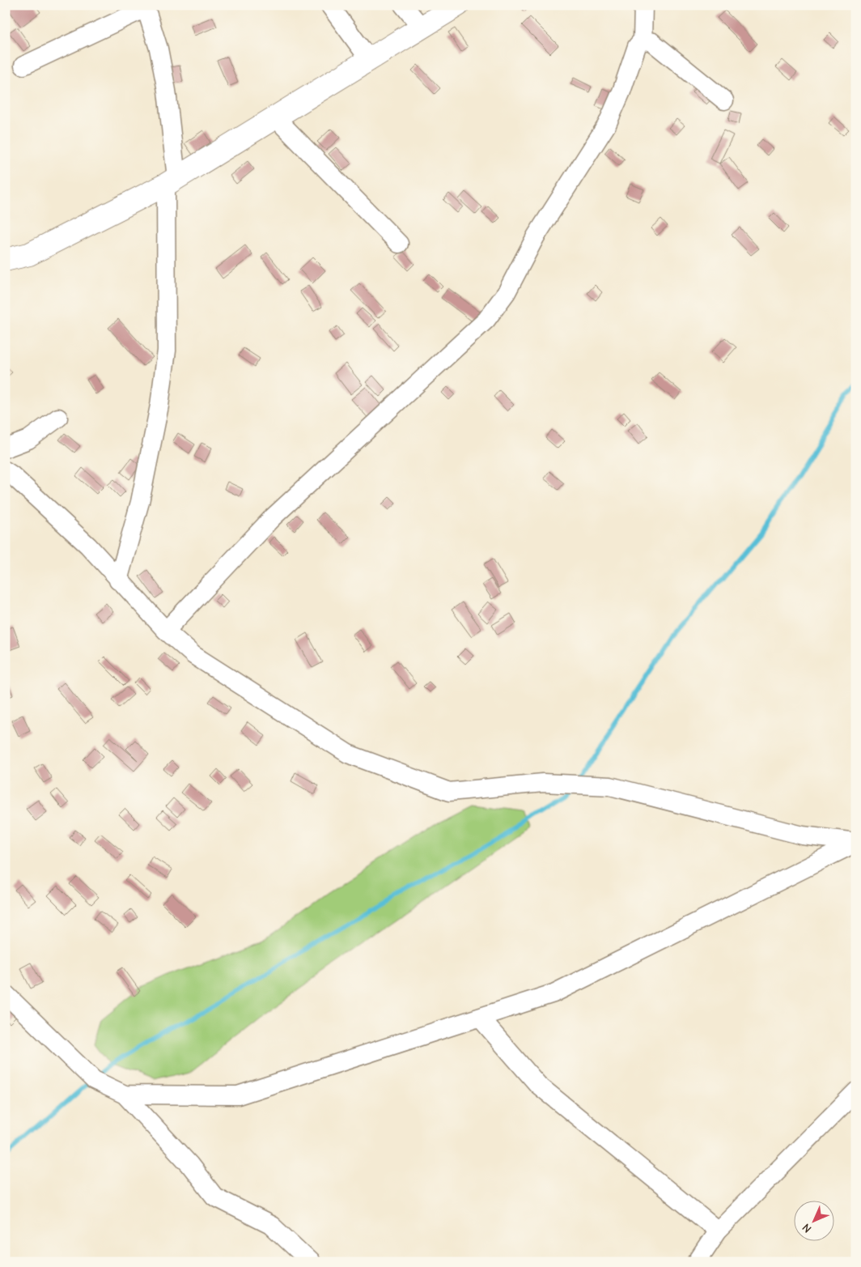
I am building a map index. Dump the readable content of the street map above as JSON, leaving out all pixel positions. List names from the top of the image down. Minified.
{"north":"bottom left"}
